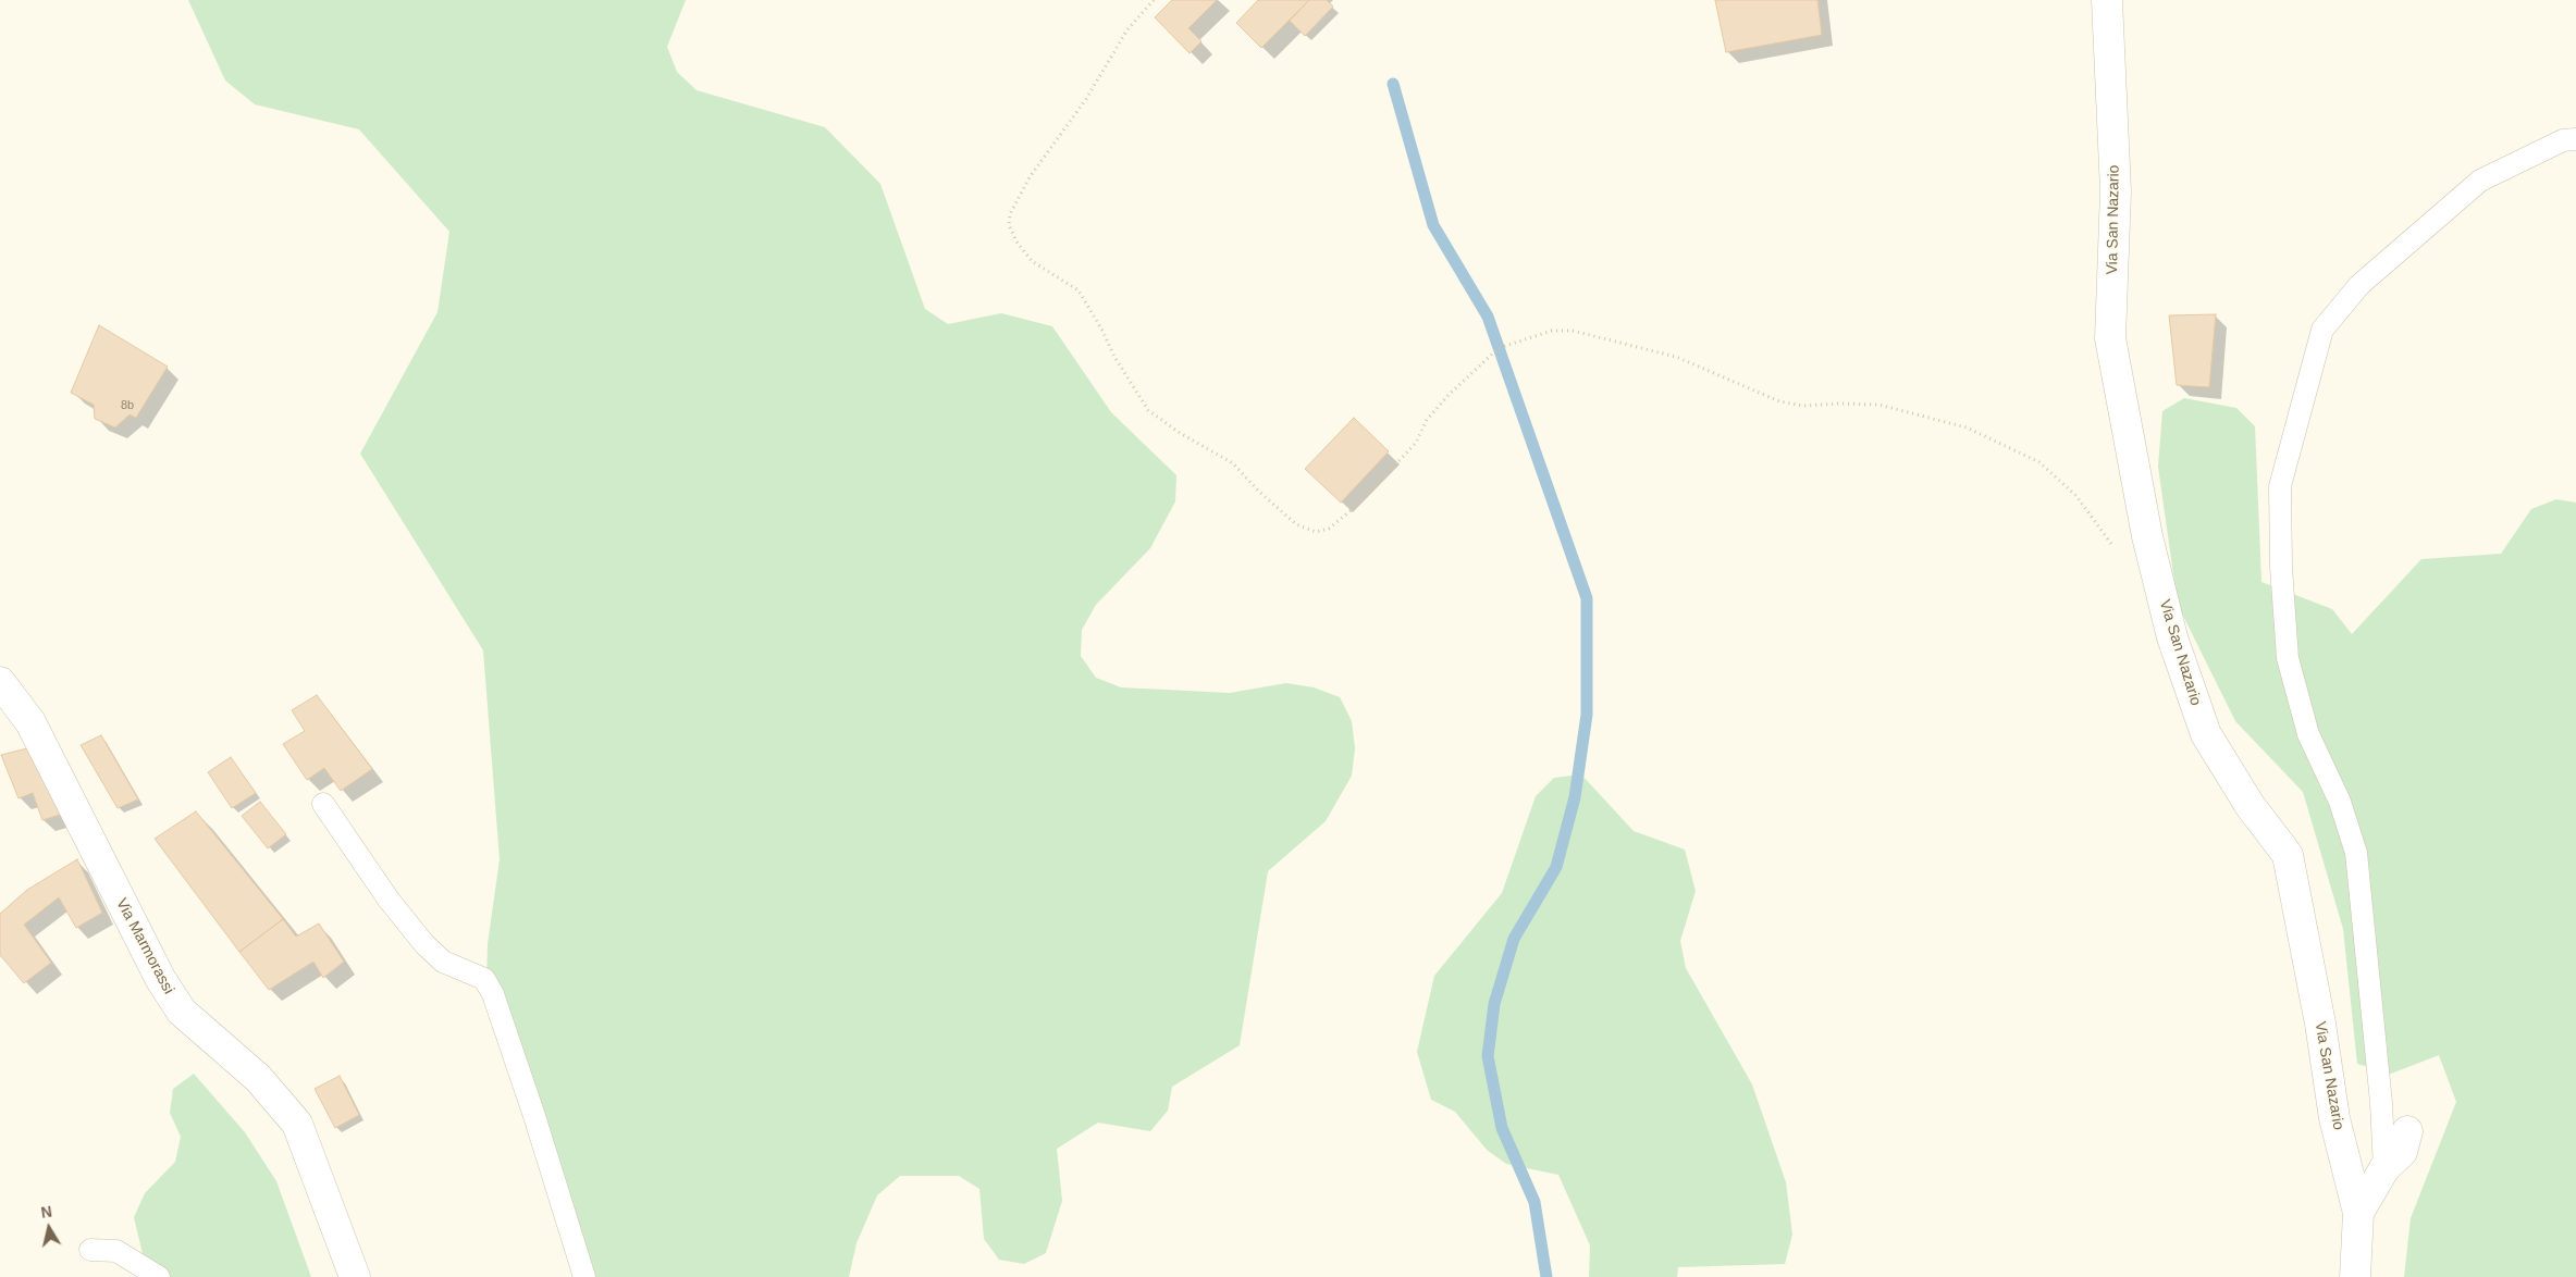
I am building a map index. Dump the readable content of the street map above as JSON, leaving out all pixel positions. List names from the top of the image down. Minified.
{"streets":{"street":["Via San Nazario","Via Marmorassi"]},"house_numbers":["8b"],"north":"top"}
